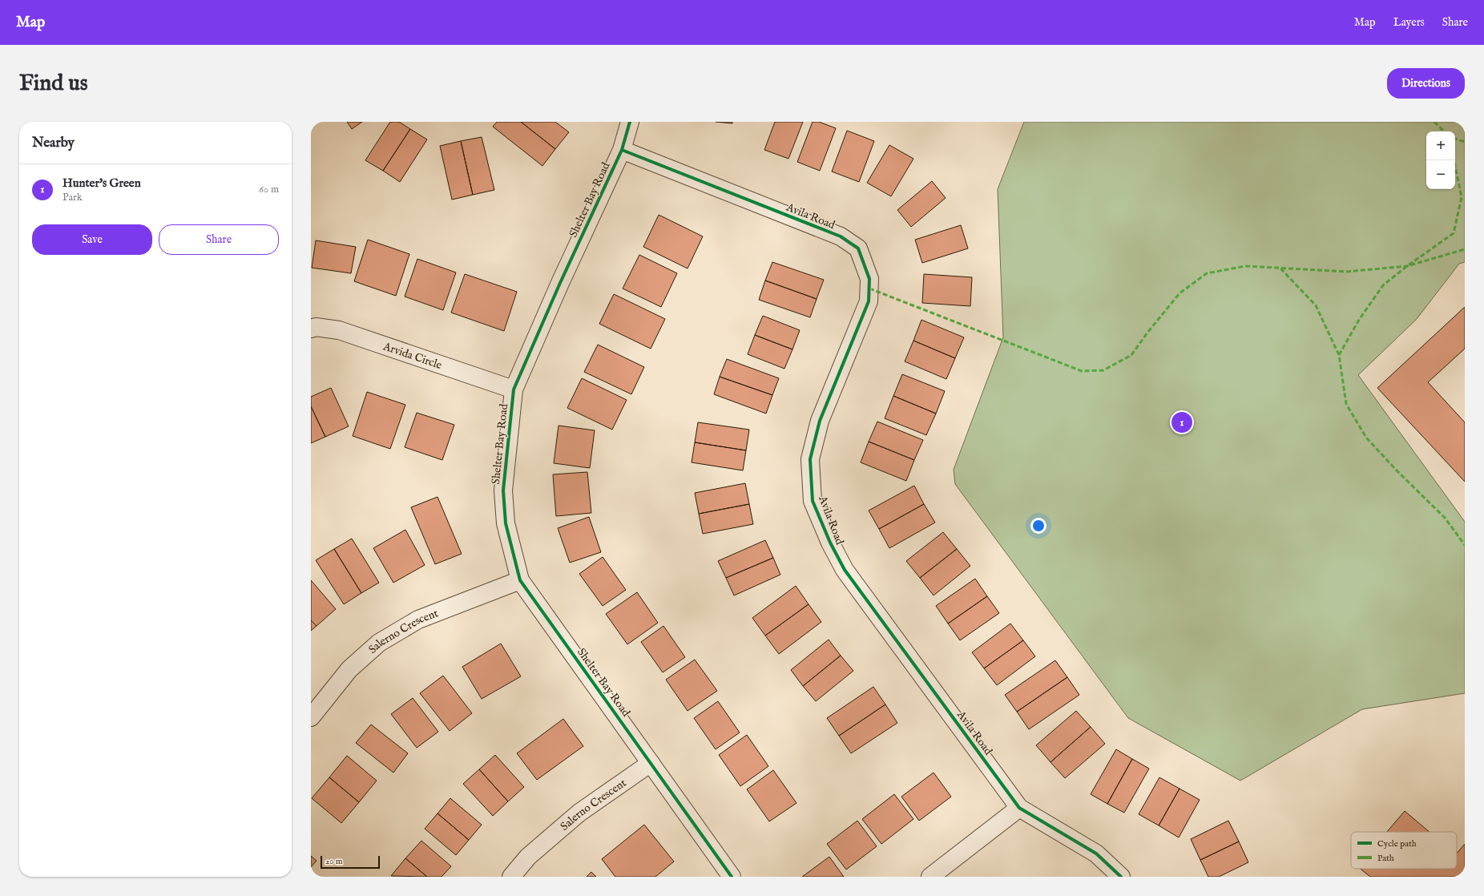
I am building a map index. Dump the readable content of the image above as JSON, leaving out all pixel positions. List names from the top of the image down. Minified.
{"streets":{"street":["Shelter Bay Road","Avila Road","Arvida Circle","Salerno Crescent"]},"crossings":[["Shelter Bay Road","Avila Road"],["Shelter Bay Road","Arvida Circle"],["Shelter Bay Road","Salerno Crescent"]],"legend":["Cycle path","Path"],"scale_bar":"20 m","page":{"header":"Map","nav":["Map","Layers","Share"],"buttons":["Directions",["Save","Share"]],"title":"Find us","heading":"Nearby","map_buttons":["+","−"],"list":[{"mark":"1","name":"Hunter's Green","note":"Park","value":"60 m"}],"pins":"1","scale":"20 m"}}
